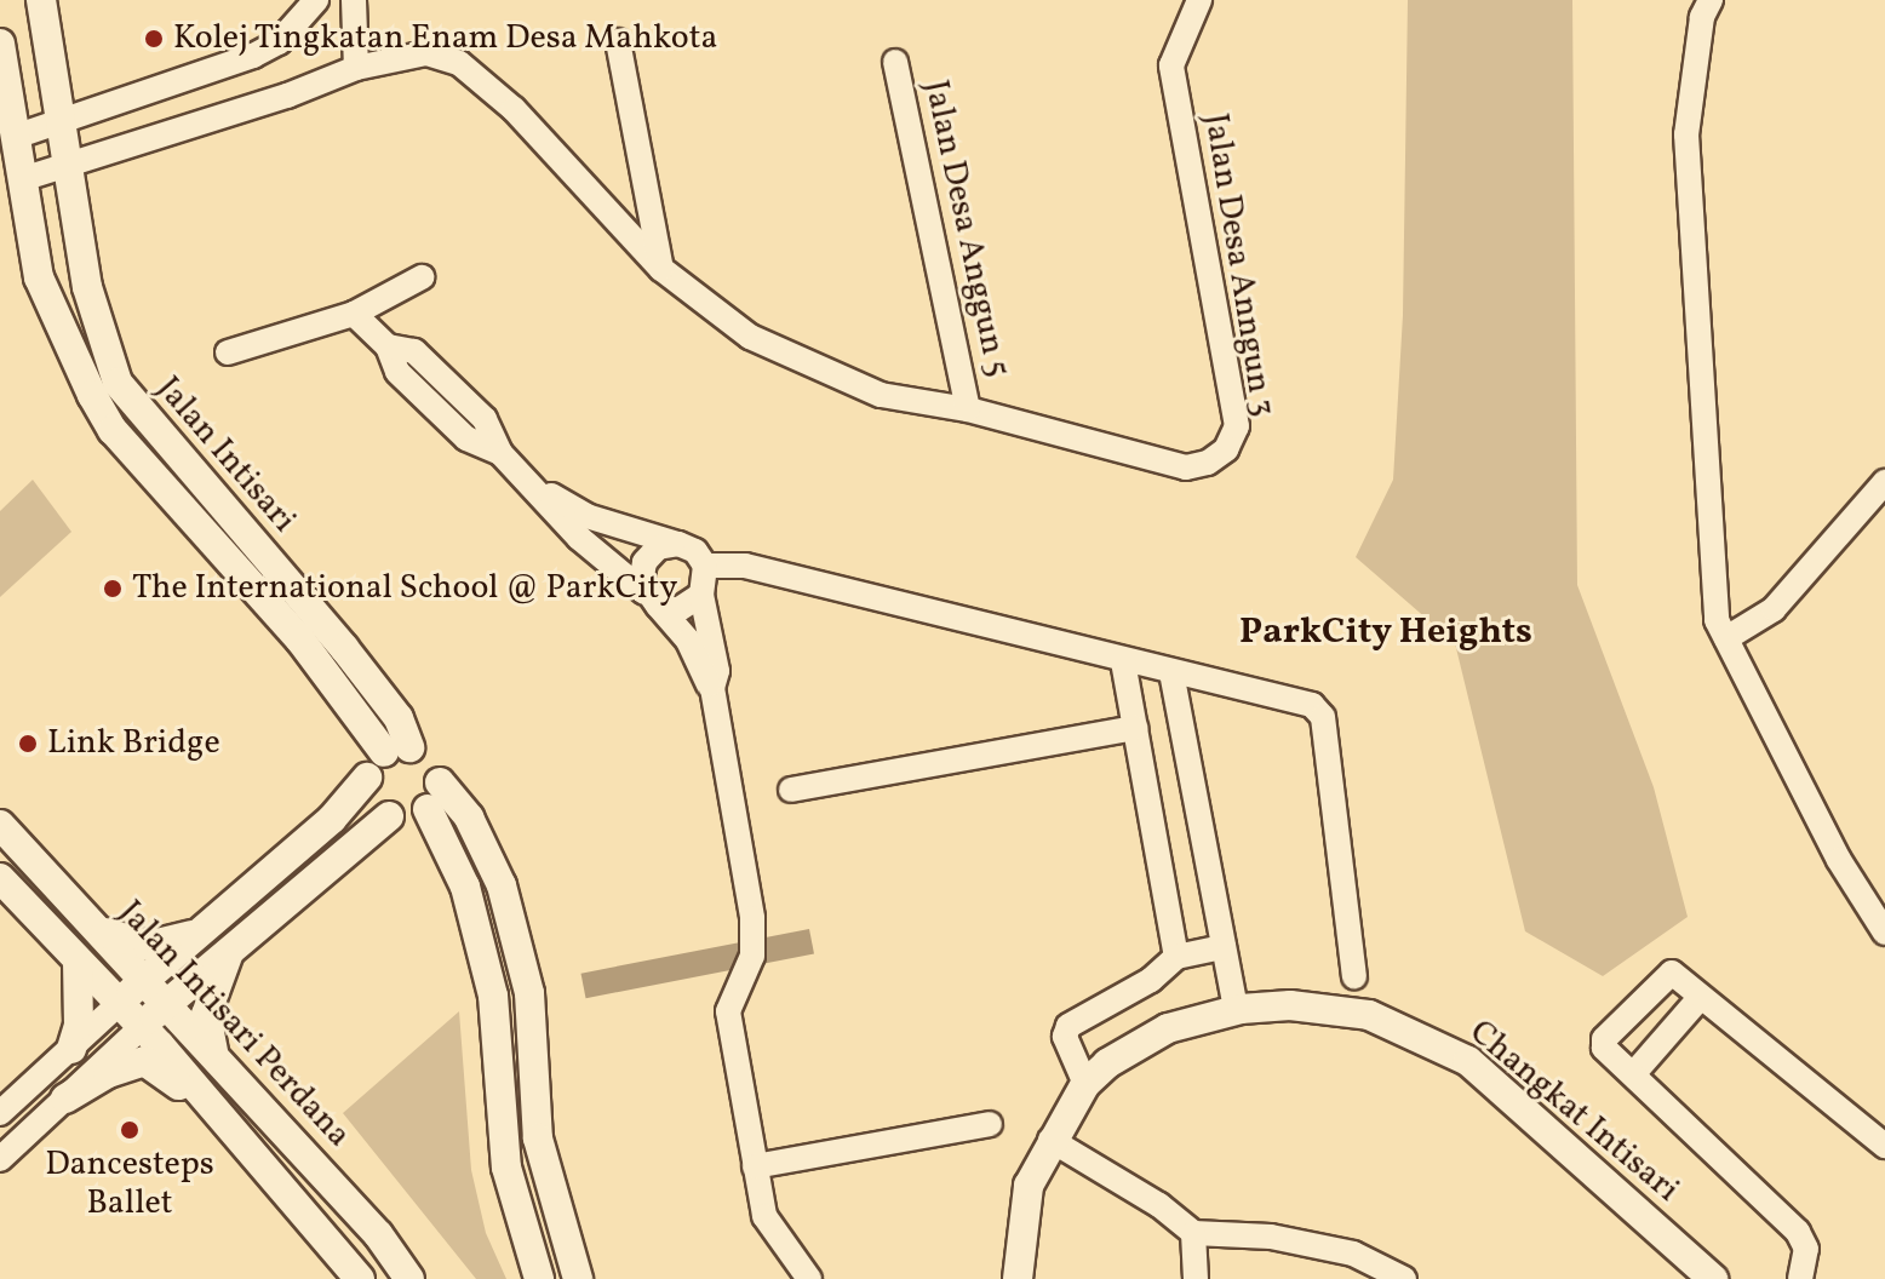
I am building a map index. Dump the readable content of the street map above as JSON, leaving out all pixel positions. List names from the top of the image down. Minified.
{"streets":{"street":["Jalan Desa Anggun 5","Jalan Desa Anngun 3","Jalan Intisari","Jalan Intisari Perdana","Changkat Intisari"]},"crossings":[["Jalan Desa Anggun 5","Jalan Desa Anngun 3"],["Jalan Desa Anngun 3","Jalan Intisari"]],"districts":["ParkCity Heights"],"places":["Kolej Tingkatan Enam Desa Mahkota","The International School @ ParkCity","Link Bridge","Dancesteps Ballet"]}
